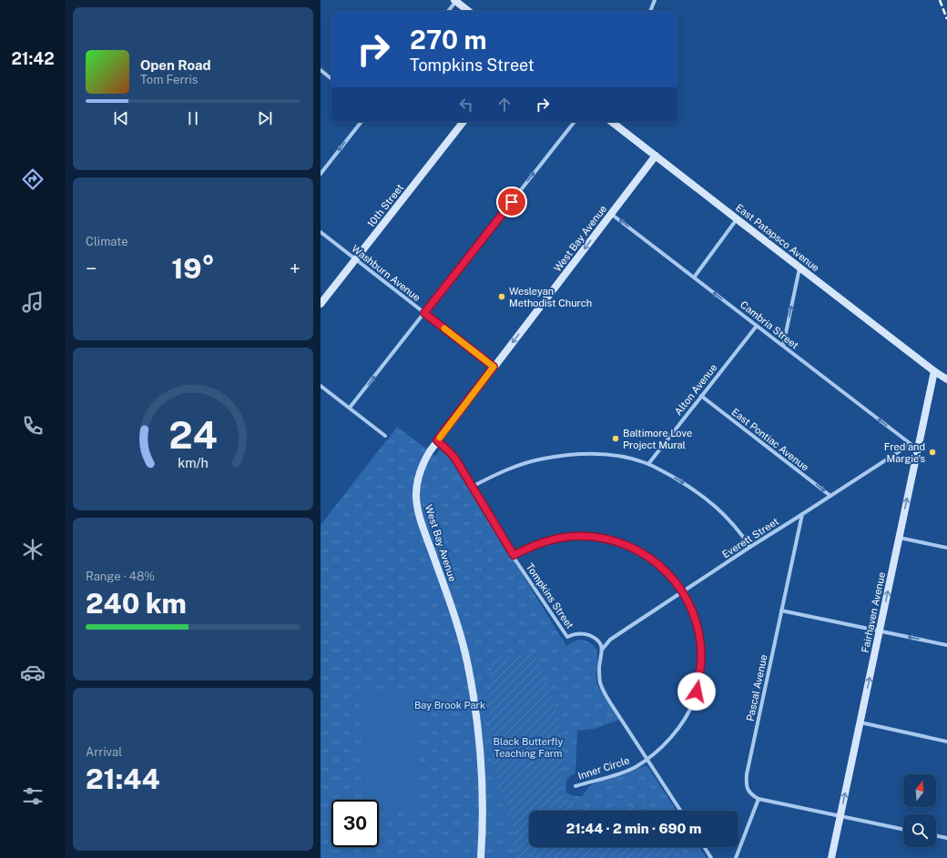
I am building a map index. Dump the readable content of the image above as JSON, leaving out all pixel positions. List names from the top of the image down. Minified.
{"streets":{"street":["10th Street","East Patapsco Avenue","West Bay Avenue","Washburn Avenue","Cambria Street","Alton Avenue","East Pontiac Avenue","Everett Street","Tompkins Street","Fairhaven Avenue","Pascal Avenue","Inner Circle"]},"crossings":[["10th Street","Washburn Avenue"],["East Patapsco Avenue","West Bay Avenue"],["East Patapsco Avenue","Fairhaven Avenue"],["West Bay Avenue","Washburn Avenue"],["West Bay Avenue","Cambria Street"],["West Bay Avenue","Tompkins Street"],["Cambria Street","Alton Avenue"],["Cambria Street","Everett Street"],["Cambria Street","Fairhaven Avenue"],["Alton Avenue","East Pontiac Avenue"],["East Pontiac Avenue","Everett Street"],["Everett Street","Tompkins Street"],["Everett Street","Pascal Avenue"],["Everett Street","Inner Circle"],["Tompkins Street","Inner Circle"]],"one_way":["Cambria Street","East Pontiac Avenue","Fairhaven Avenue"],"parks":["Bay Brook Park","Black Butterfly Teaching Farm"],"places":["Wesleyan Methodist Church","Baltimore Love Project Mural","Fred and Margie's"],"north":"top","page":{"tabs":"21:42","turn":["270 m","Tompkins Street"],"song":["Open Road","Tom Ferris"],"tile":["Climate",["Range · 48%","240 km"],["Arrival","21:44"]],"heat":["−","19°","+"],"limit":"30","trip":"21:44 · 2 min · 690 m","gauge":["24","km/h"]}}
